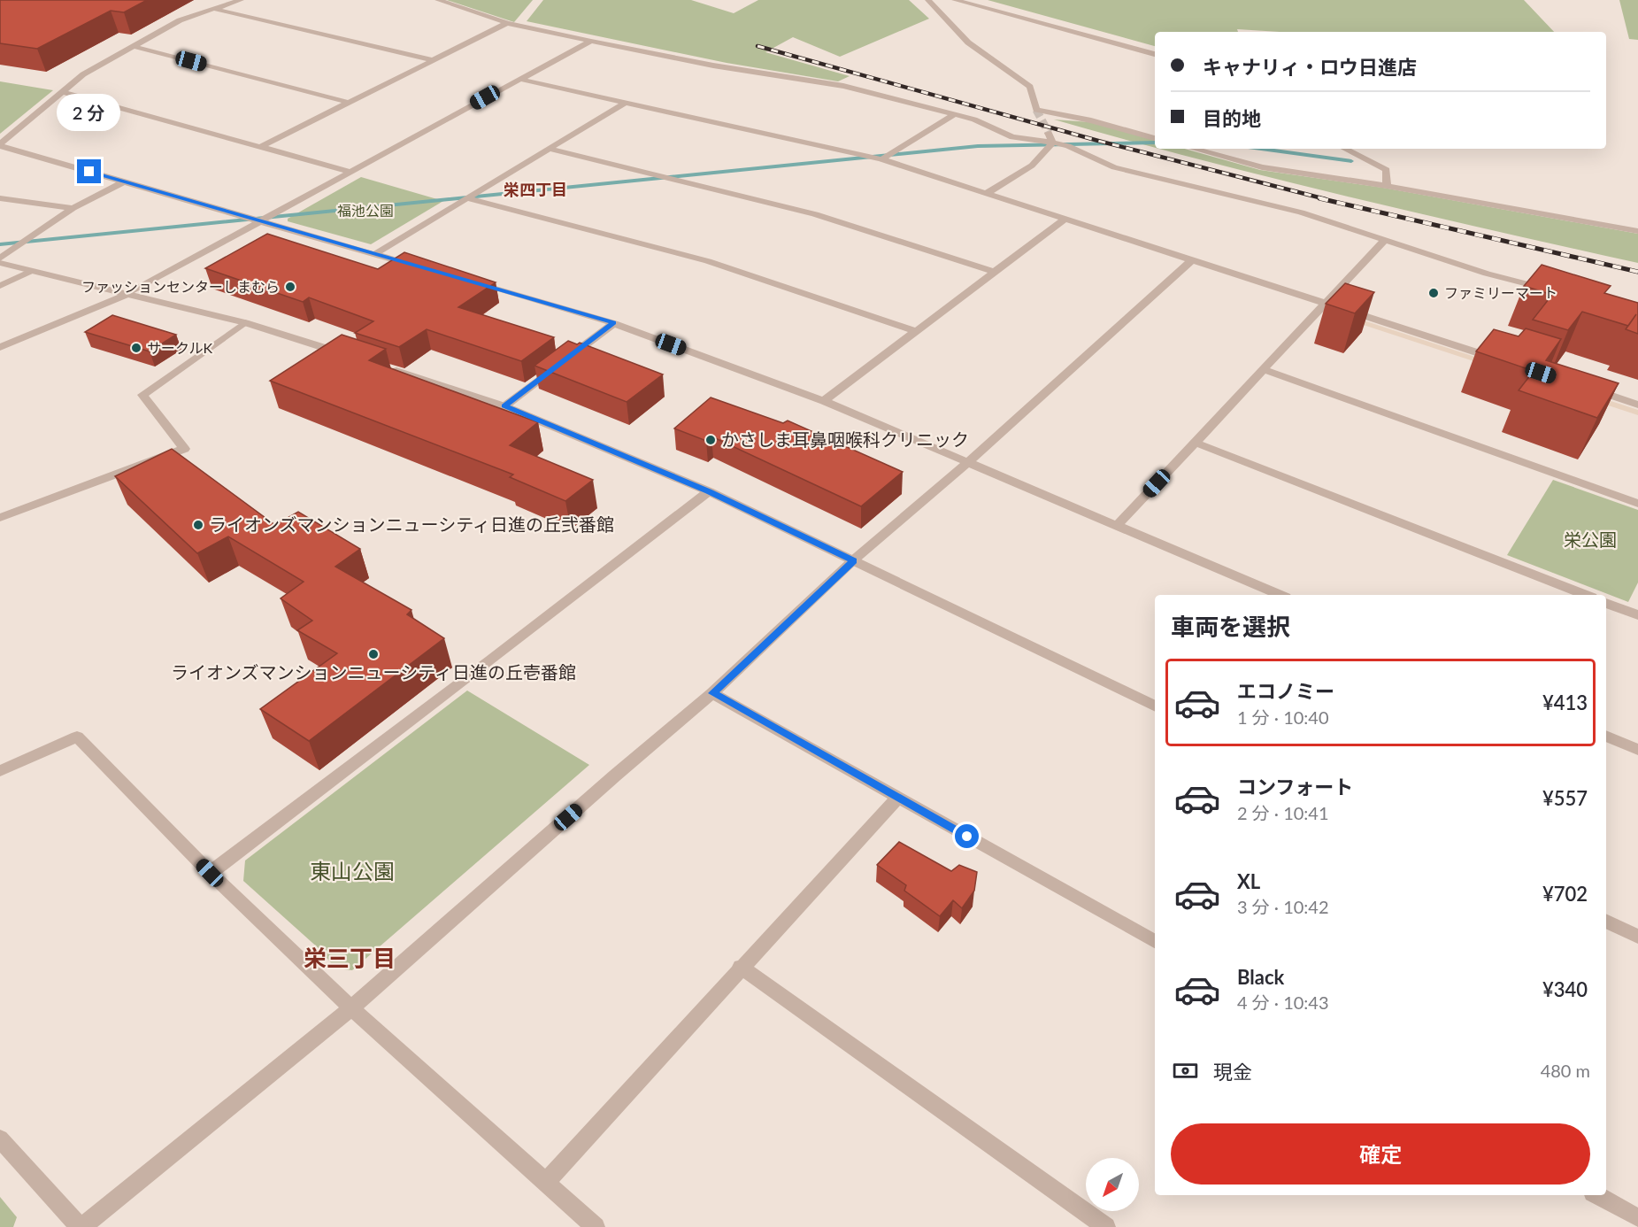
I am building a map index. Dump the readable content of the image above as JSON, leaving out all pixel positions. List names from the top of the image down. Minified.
{"districts":["栄四丁目","栄三丁目"],"parks":["福池公園","栄公園","東山公園"],"places":["ファッションセンターしまむら","ファミリーマート","サークルK","かさしま耳鼻咽喉科クリニック","ライオンズマンションニューシティ日進の丘弐番館","ライオンズマンションニューシティ日進の丘壱番館"],"north":"bottom left","page":{"banner":["キャナリィ・ロウ日進店","目的地"],"bubble":"2 分","heading":"車両を選択","list":[{"name":"エコノミー","note":"1 分 · 10:40","value":"¥413"},{"name":"コンフォート","note":"2 分 · 10:41","value":"¥557"},{"name":"XL","note":"3 分 · 10:42","value":"¥702"},{"name":"Black","note":"4 分 · 10:43","value":"¥340"}],"pay":["現金","480 m"],"buttons":"確定"}}
